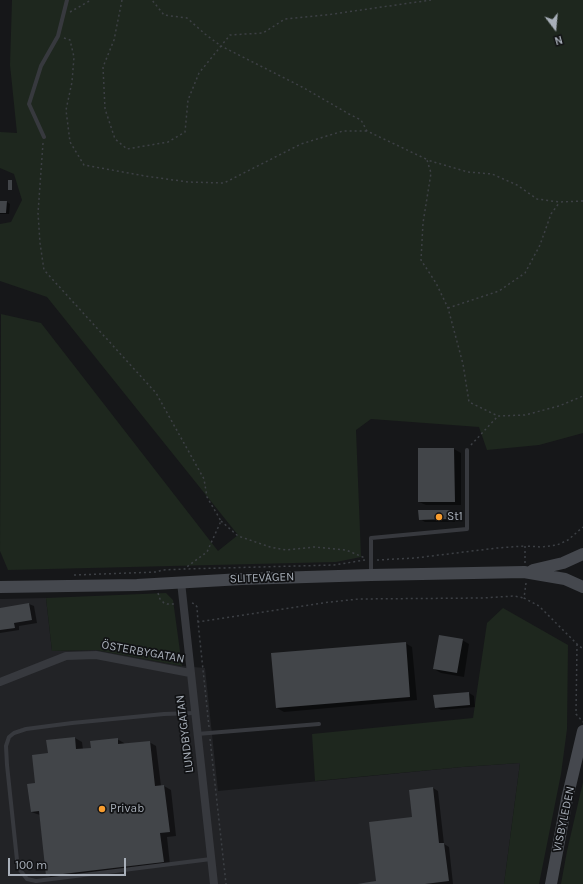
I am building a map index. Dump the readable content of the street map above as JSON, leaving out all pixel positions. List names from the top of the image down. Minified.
{"streets":{"main road":["SLITEVÄGEN","VISBYLEDEN"],"street":["ÖSTERBYGATAN","LUNDBYGATAN"]},"crossings":[["SLITEVÄGEN","LUNDBYGATAN"],["ÖSTERBYGATAN","LUNDBYGATAN"]],"places":["St1","Privab"],"scale_bar":"100 m","north":"bottom"}
